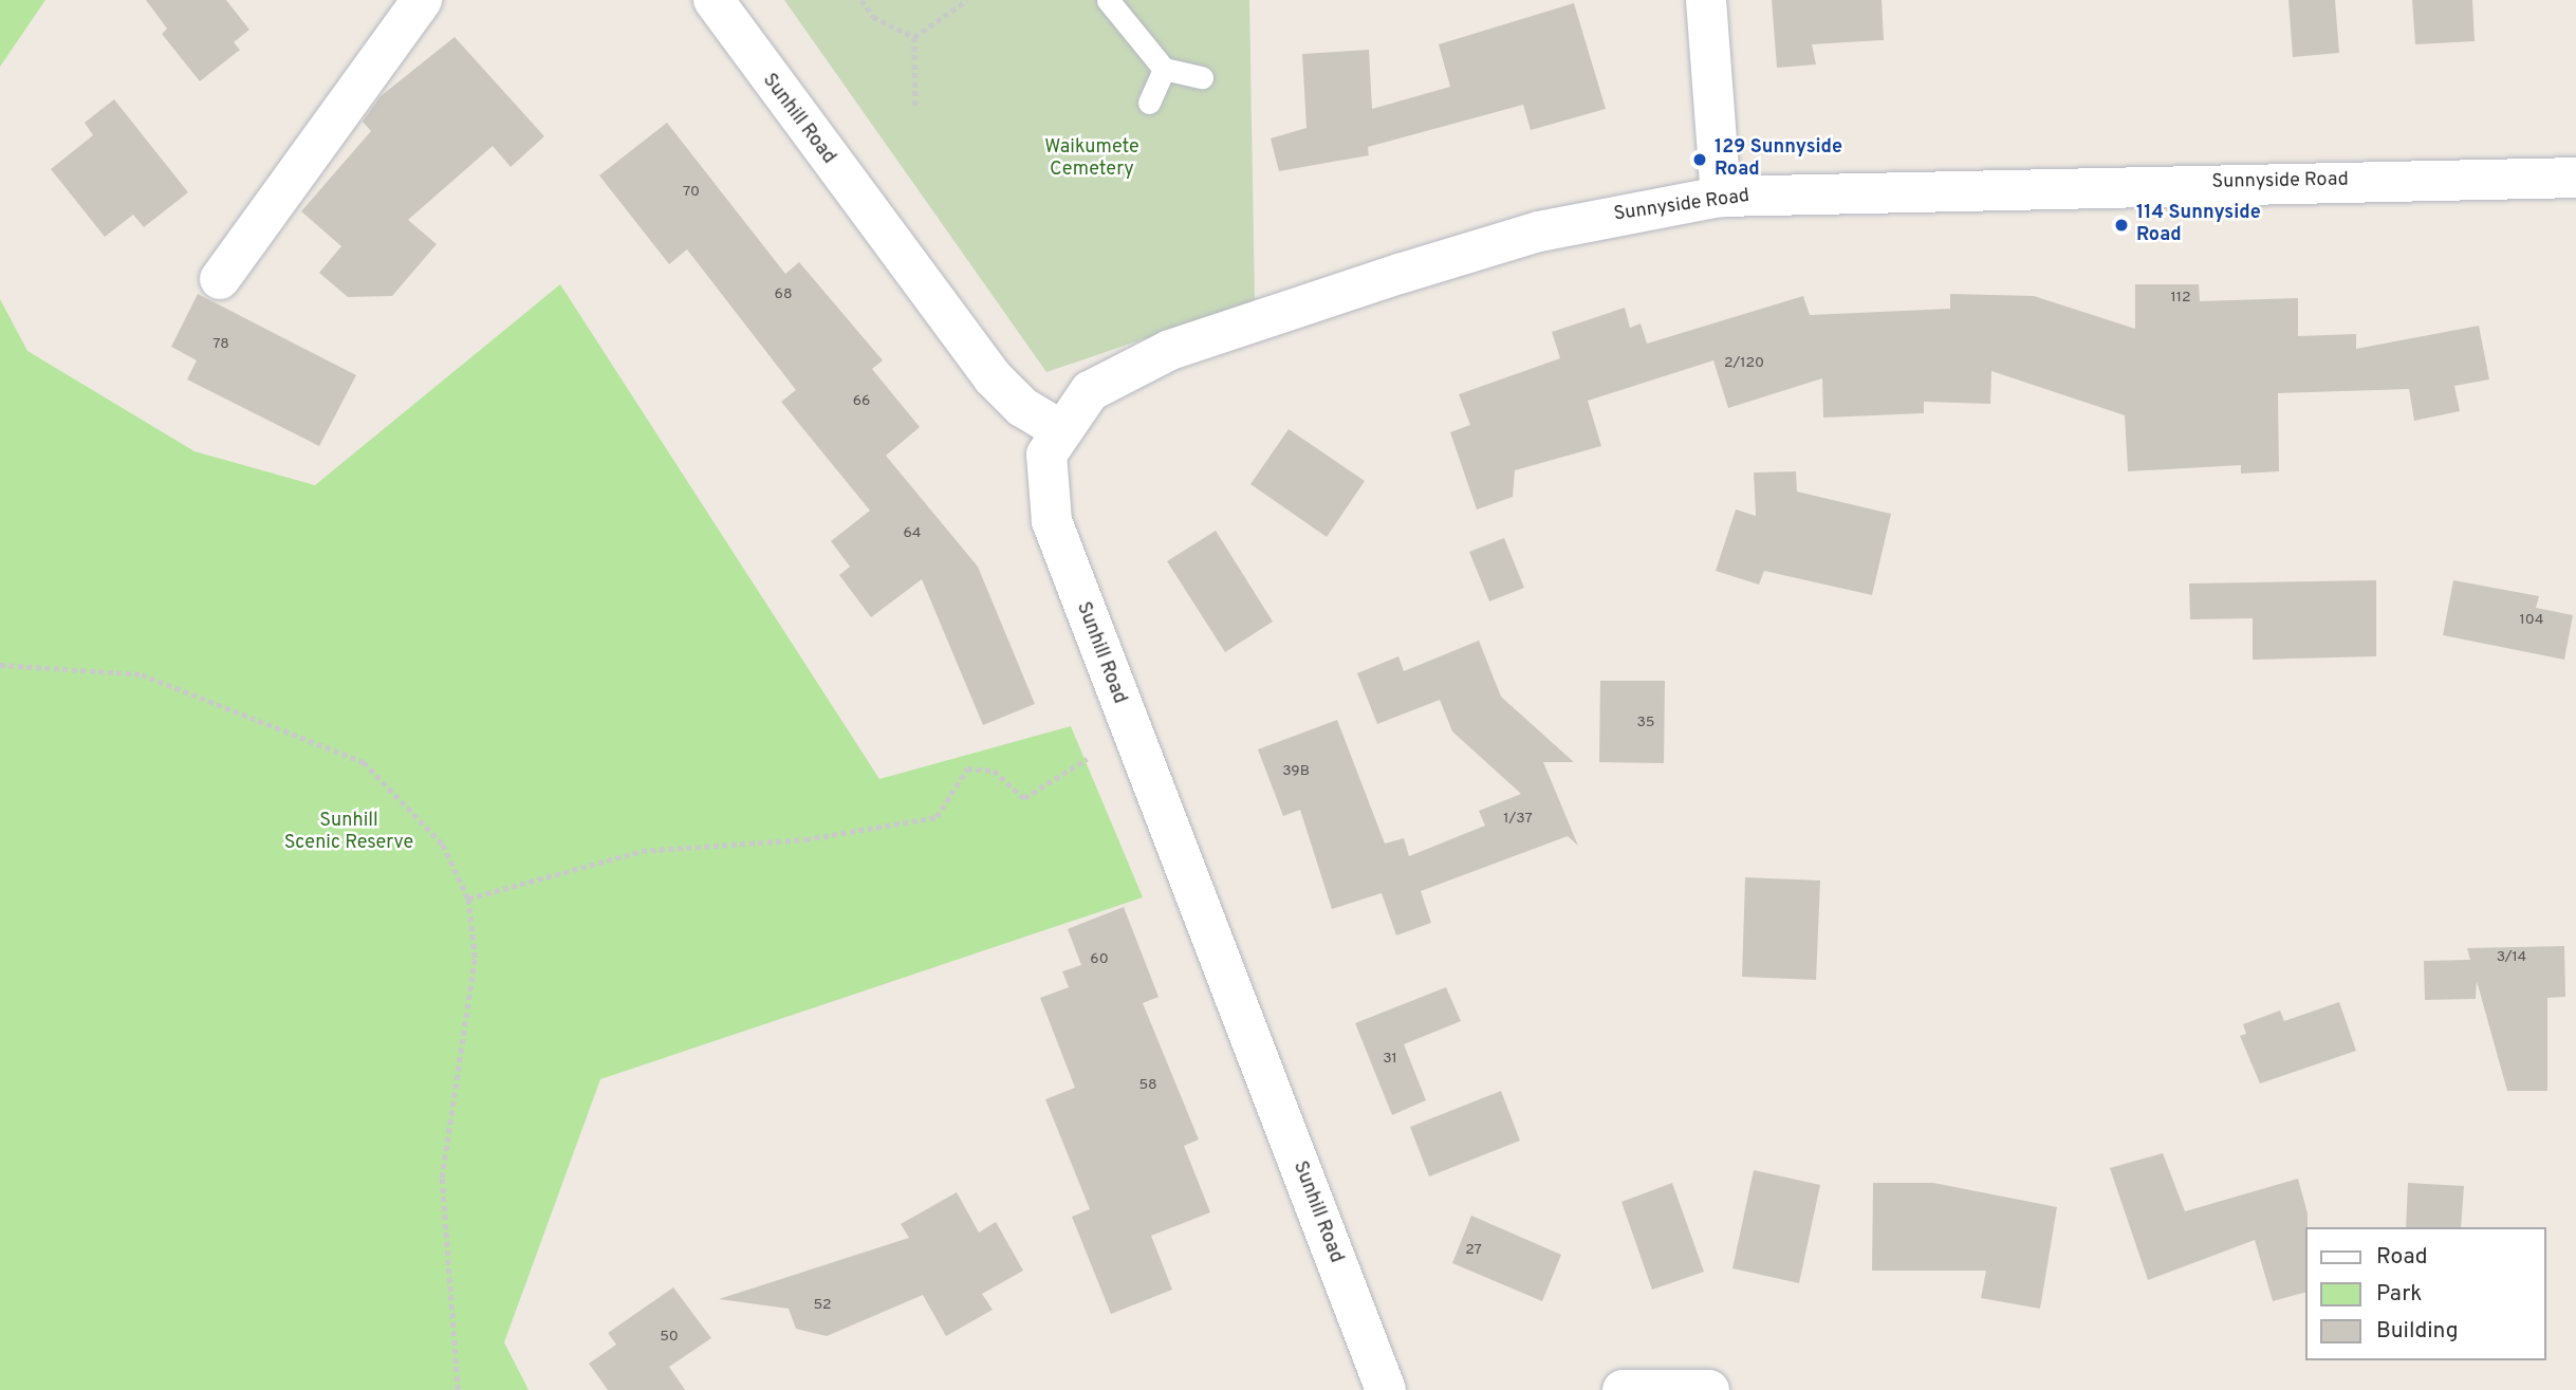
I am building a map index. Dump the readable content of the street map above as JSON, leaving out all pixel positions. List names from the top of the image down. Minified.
{"streets":{"street":["Sunhill Road","Sunnyside Road"]},"crossings":[["Sunhill Road","Sunnyside Road"]],"parks":["Waikumete Cemetery","Sunhill Scenic Reserve"],"places":["129 Sunnyside Road","114 Sunnyside Road"],"house_numbers":["70","68","112","78","2/120","66","64","104","35","39B","1/37","3/14","60","31","58","27","52","50"],"legend":["Road","Park","Building"]}
